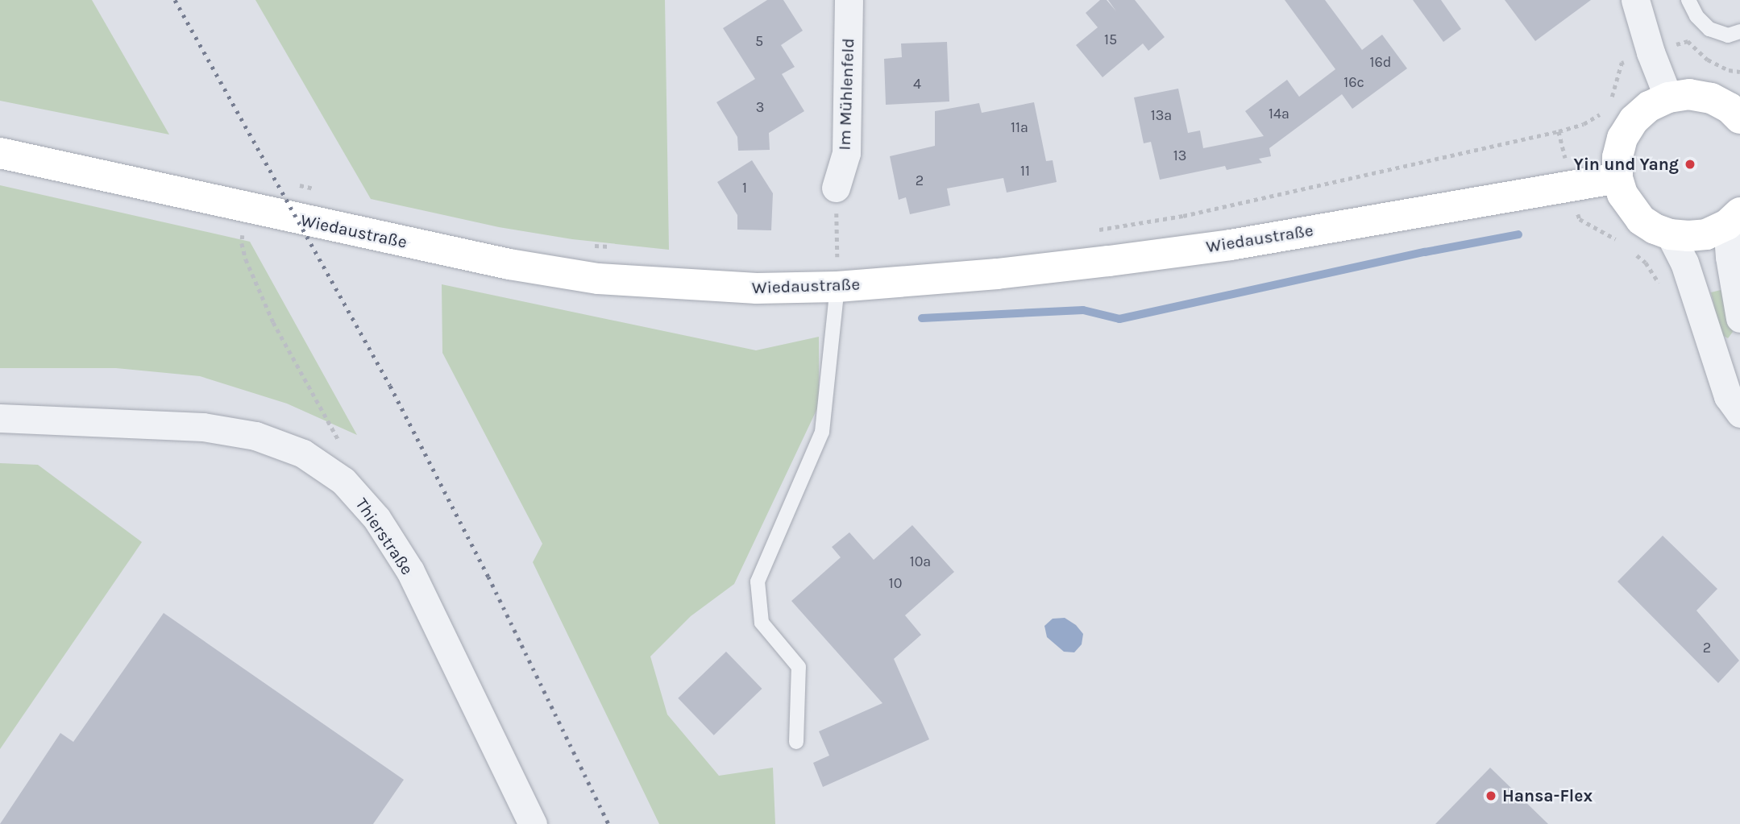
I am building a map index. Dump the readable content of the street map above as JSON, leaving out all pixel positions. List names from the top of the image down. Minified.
{"streets":{"main road":["Wiedaustraße"],"street":["Im Mühlenfeld","Thierstraße"]},"places":["Yin und Yang","Hansa-Flex"],"house_numbers":["15","5","16d","16c","4","3","14a","13a","11a","13","11","2","1","10a","10","2"]}
